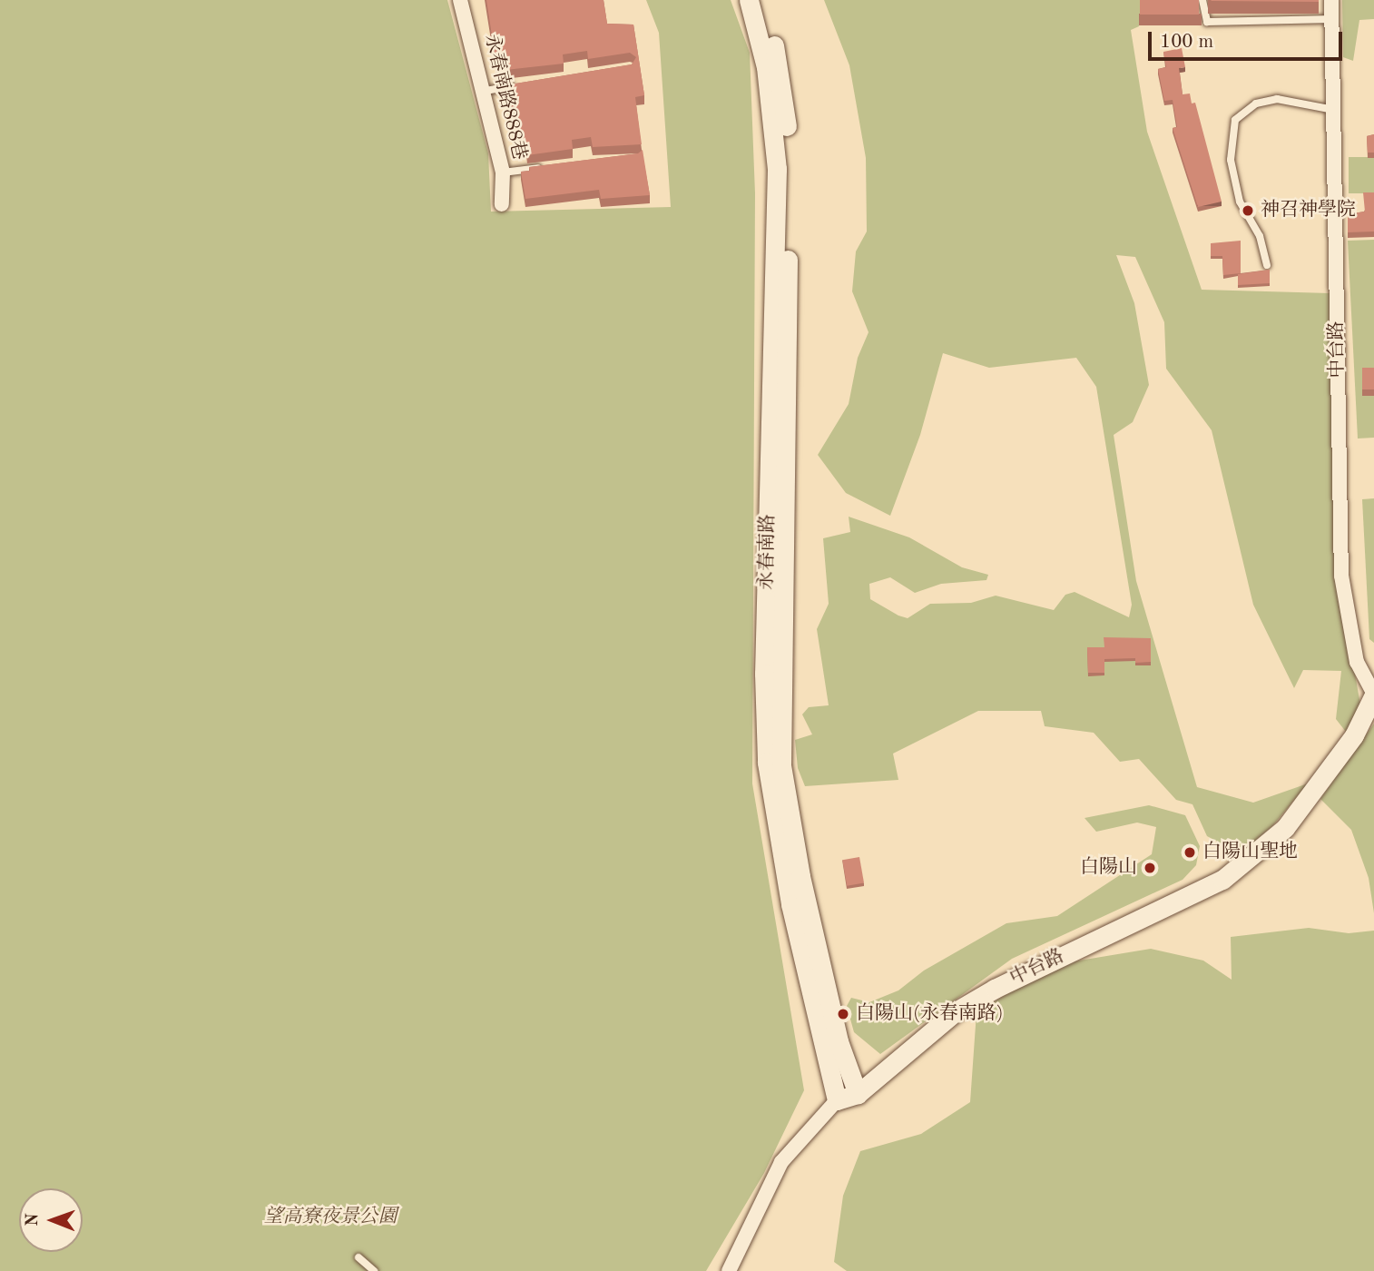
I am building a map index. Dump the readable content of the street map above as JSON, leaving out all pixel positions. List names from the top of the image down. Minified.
{"streets":{"street":["永春南路888巷","中台路","永春南路"]},"crossings":[["中台路","永春南路"]],"parks":["望高寮夜景公園"],"places":["神召神學院","白陽山聖地","白陽山","白陽山(永春南路)"],"scale_bar":"100 m","north":"left"}
